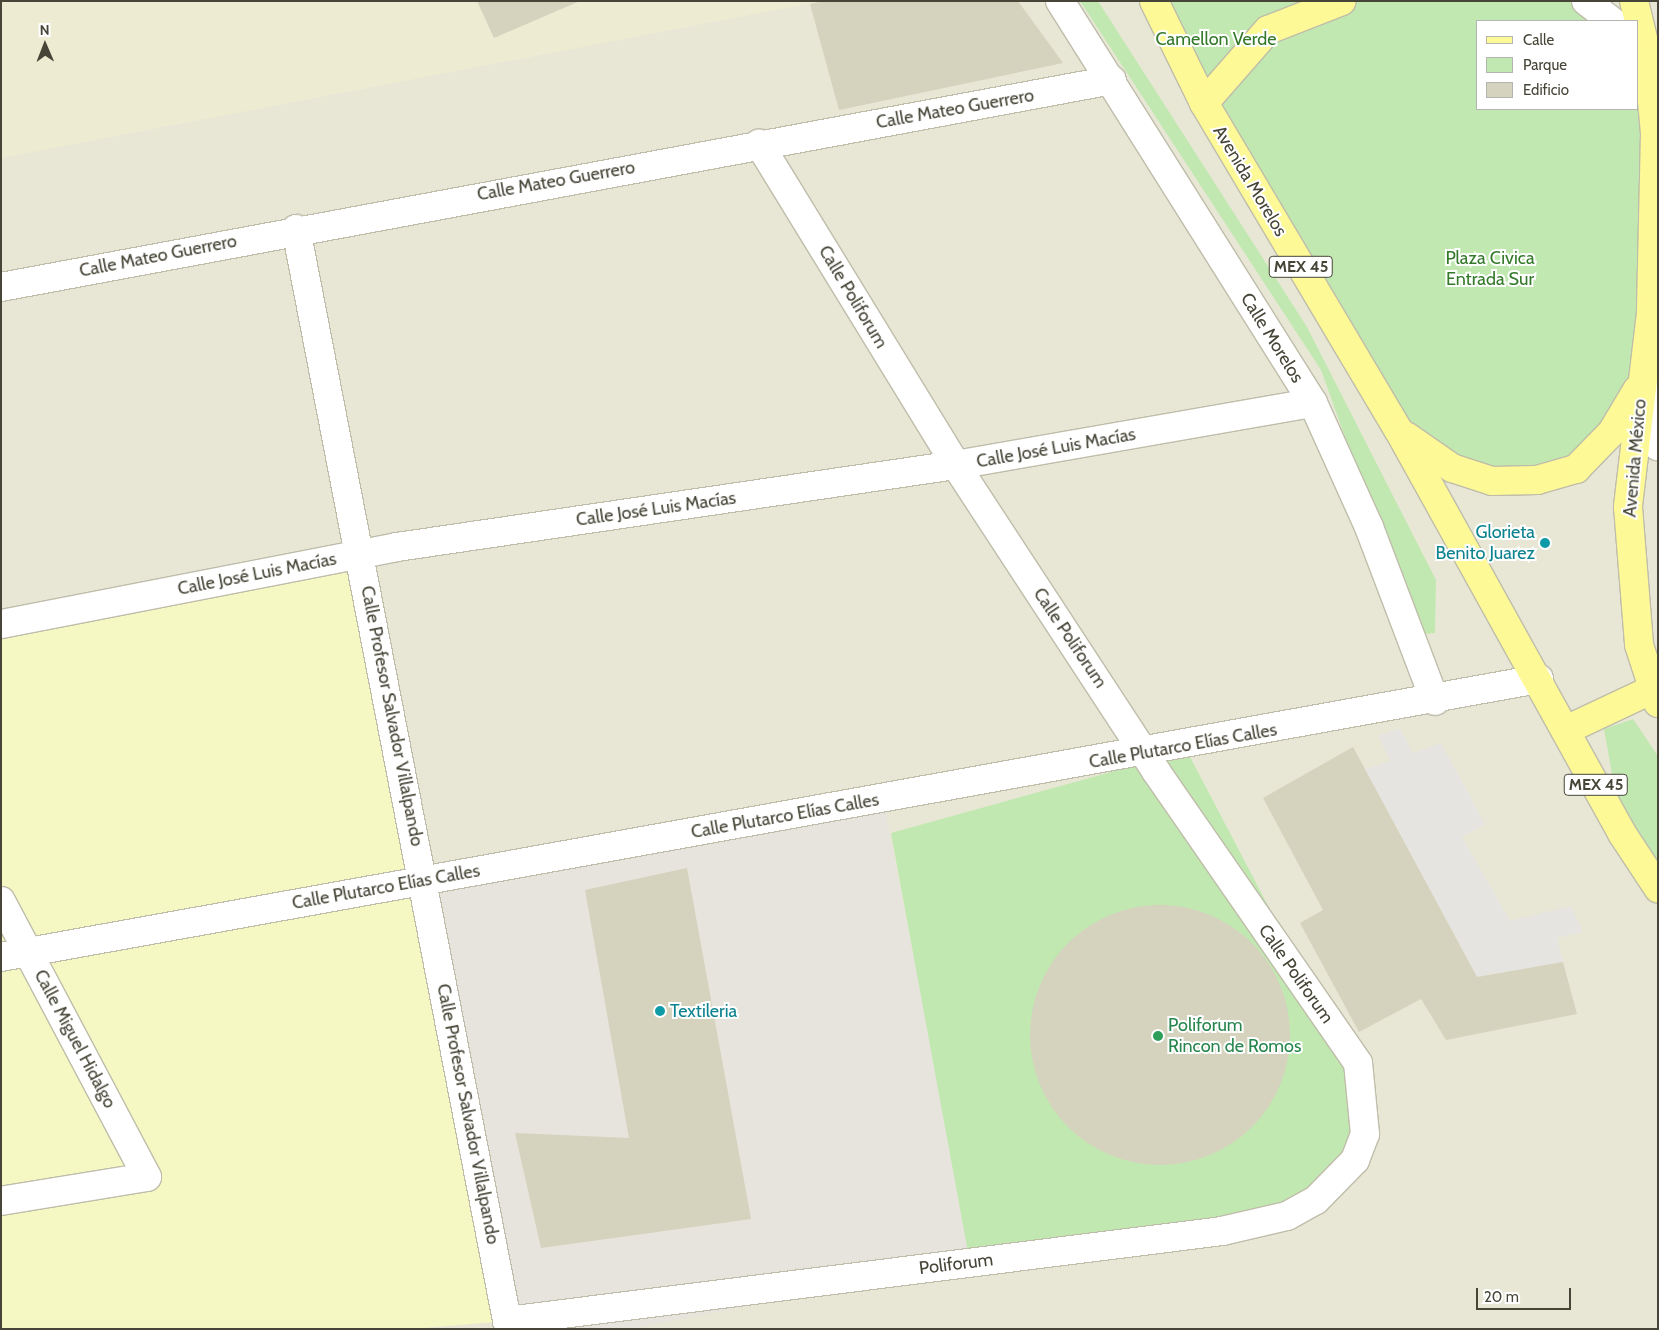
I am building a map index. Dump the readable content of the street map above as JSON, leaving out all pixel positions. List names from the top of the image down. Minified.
{"streets":{"main road":["Avenida Morelos","MEX 45","Avenida México"],"street":["Calle Mateo Guerrero","Calle Poliforum","Calle Morelos","Calle José Luis Macías","Calle Profesor Salvador Villalpando","Calle Plutarco Elías Calles","Calle Miguel Hidalgo","Poliforum"]},"crossings":[["Calle Mateo Guerrero","Calle Poliforum"],["Calle Mateo Guerrero","Calle Morelos"],["Calle Mateo Guerrero","Calle Profesor Salvador Villalpando"],["Avenida Morelos","MEX 45"],["MEX 45","Calle Plutarco Elías Calles"],["Calle Poliforum","Calle José Luis Macías"],["Calle Poliforum","Calle Plutarco Elías Calles"],["Calle Poliforum","Poliforum"],["Calle Morelos","Calle José Luis Macías"],["Calle Morelos","Calle Plutarco Elías Calles"],["Calle José Luis Macías","Calle Profesor Salvador Villalpando"],["Calle Profesor Salvador Villalpando","Calle Plutarco Elías Calles"],["Calle Profesor Salvador Villalpando","Poliforum"],["Calle Plutarco Elías Calles","Calle Miguel Hidalgo"]],"parks":["Camellon Verde","Plaza Civica Entrada Sur"],"places":["Glorieta Benito Juarez","Textileria","Poliforum Rincon de Romos"],"legend":["Calle","Parque","Edificio"],"scale_bar":"20 m","north":"top"}
